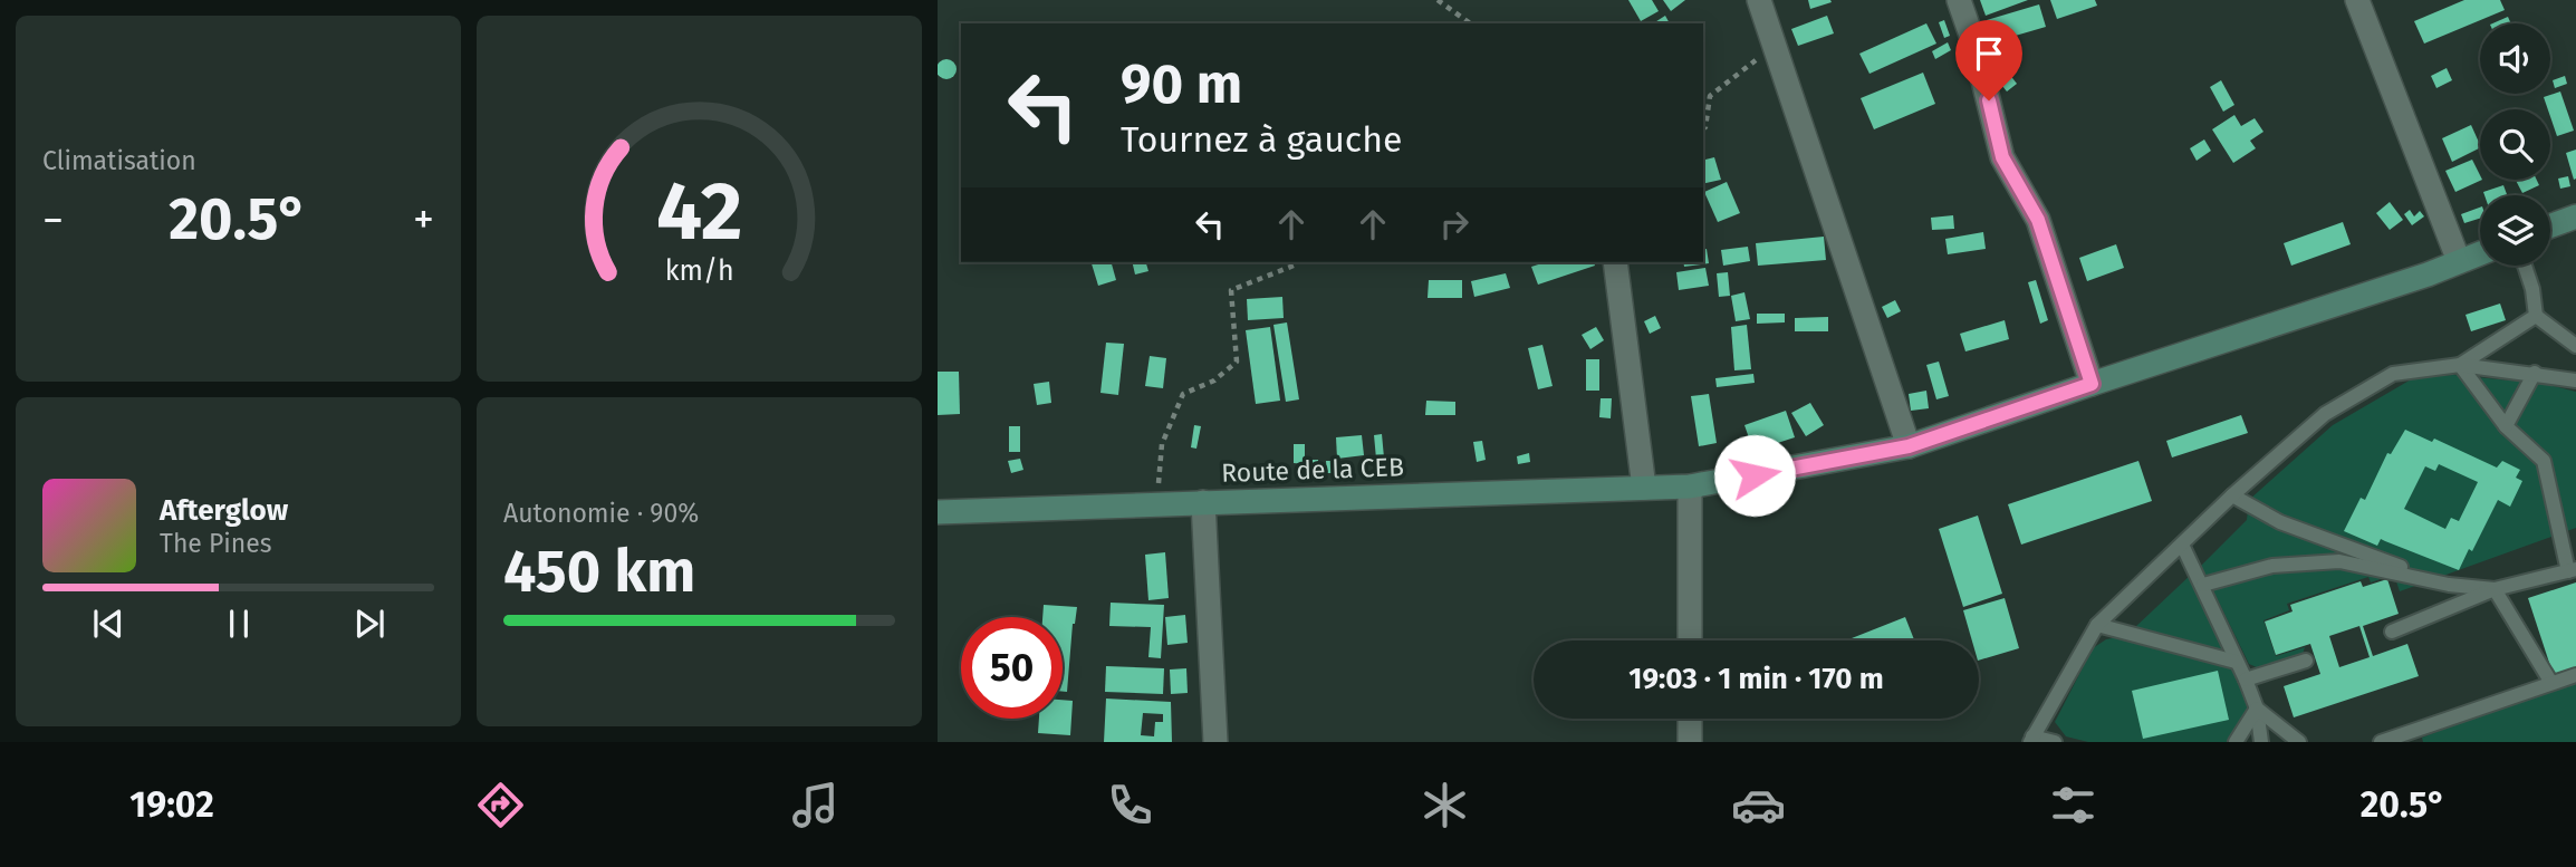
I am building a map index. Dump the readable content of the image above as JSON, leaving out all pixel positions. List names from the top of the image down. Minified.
{"streets":{"main road":["Route de la CEB"]},"page":{"tile":["Climatisation",["Autonomie · 90%","450 km"]],"turn":["90 m","Tournez à gauche"],"heat":["−","20.5°","+"],"song":["Afterglow","The Pines"],"limit":"50","trip":"19:03 · 1 min · 170 m","tabs":["19:02","20.5°"],"gauge":["42","km/h"]}}
